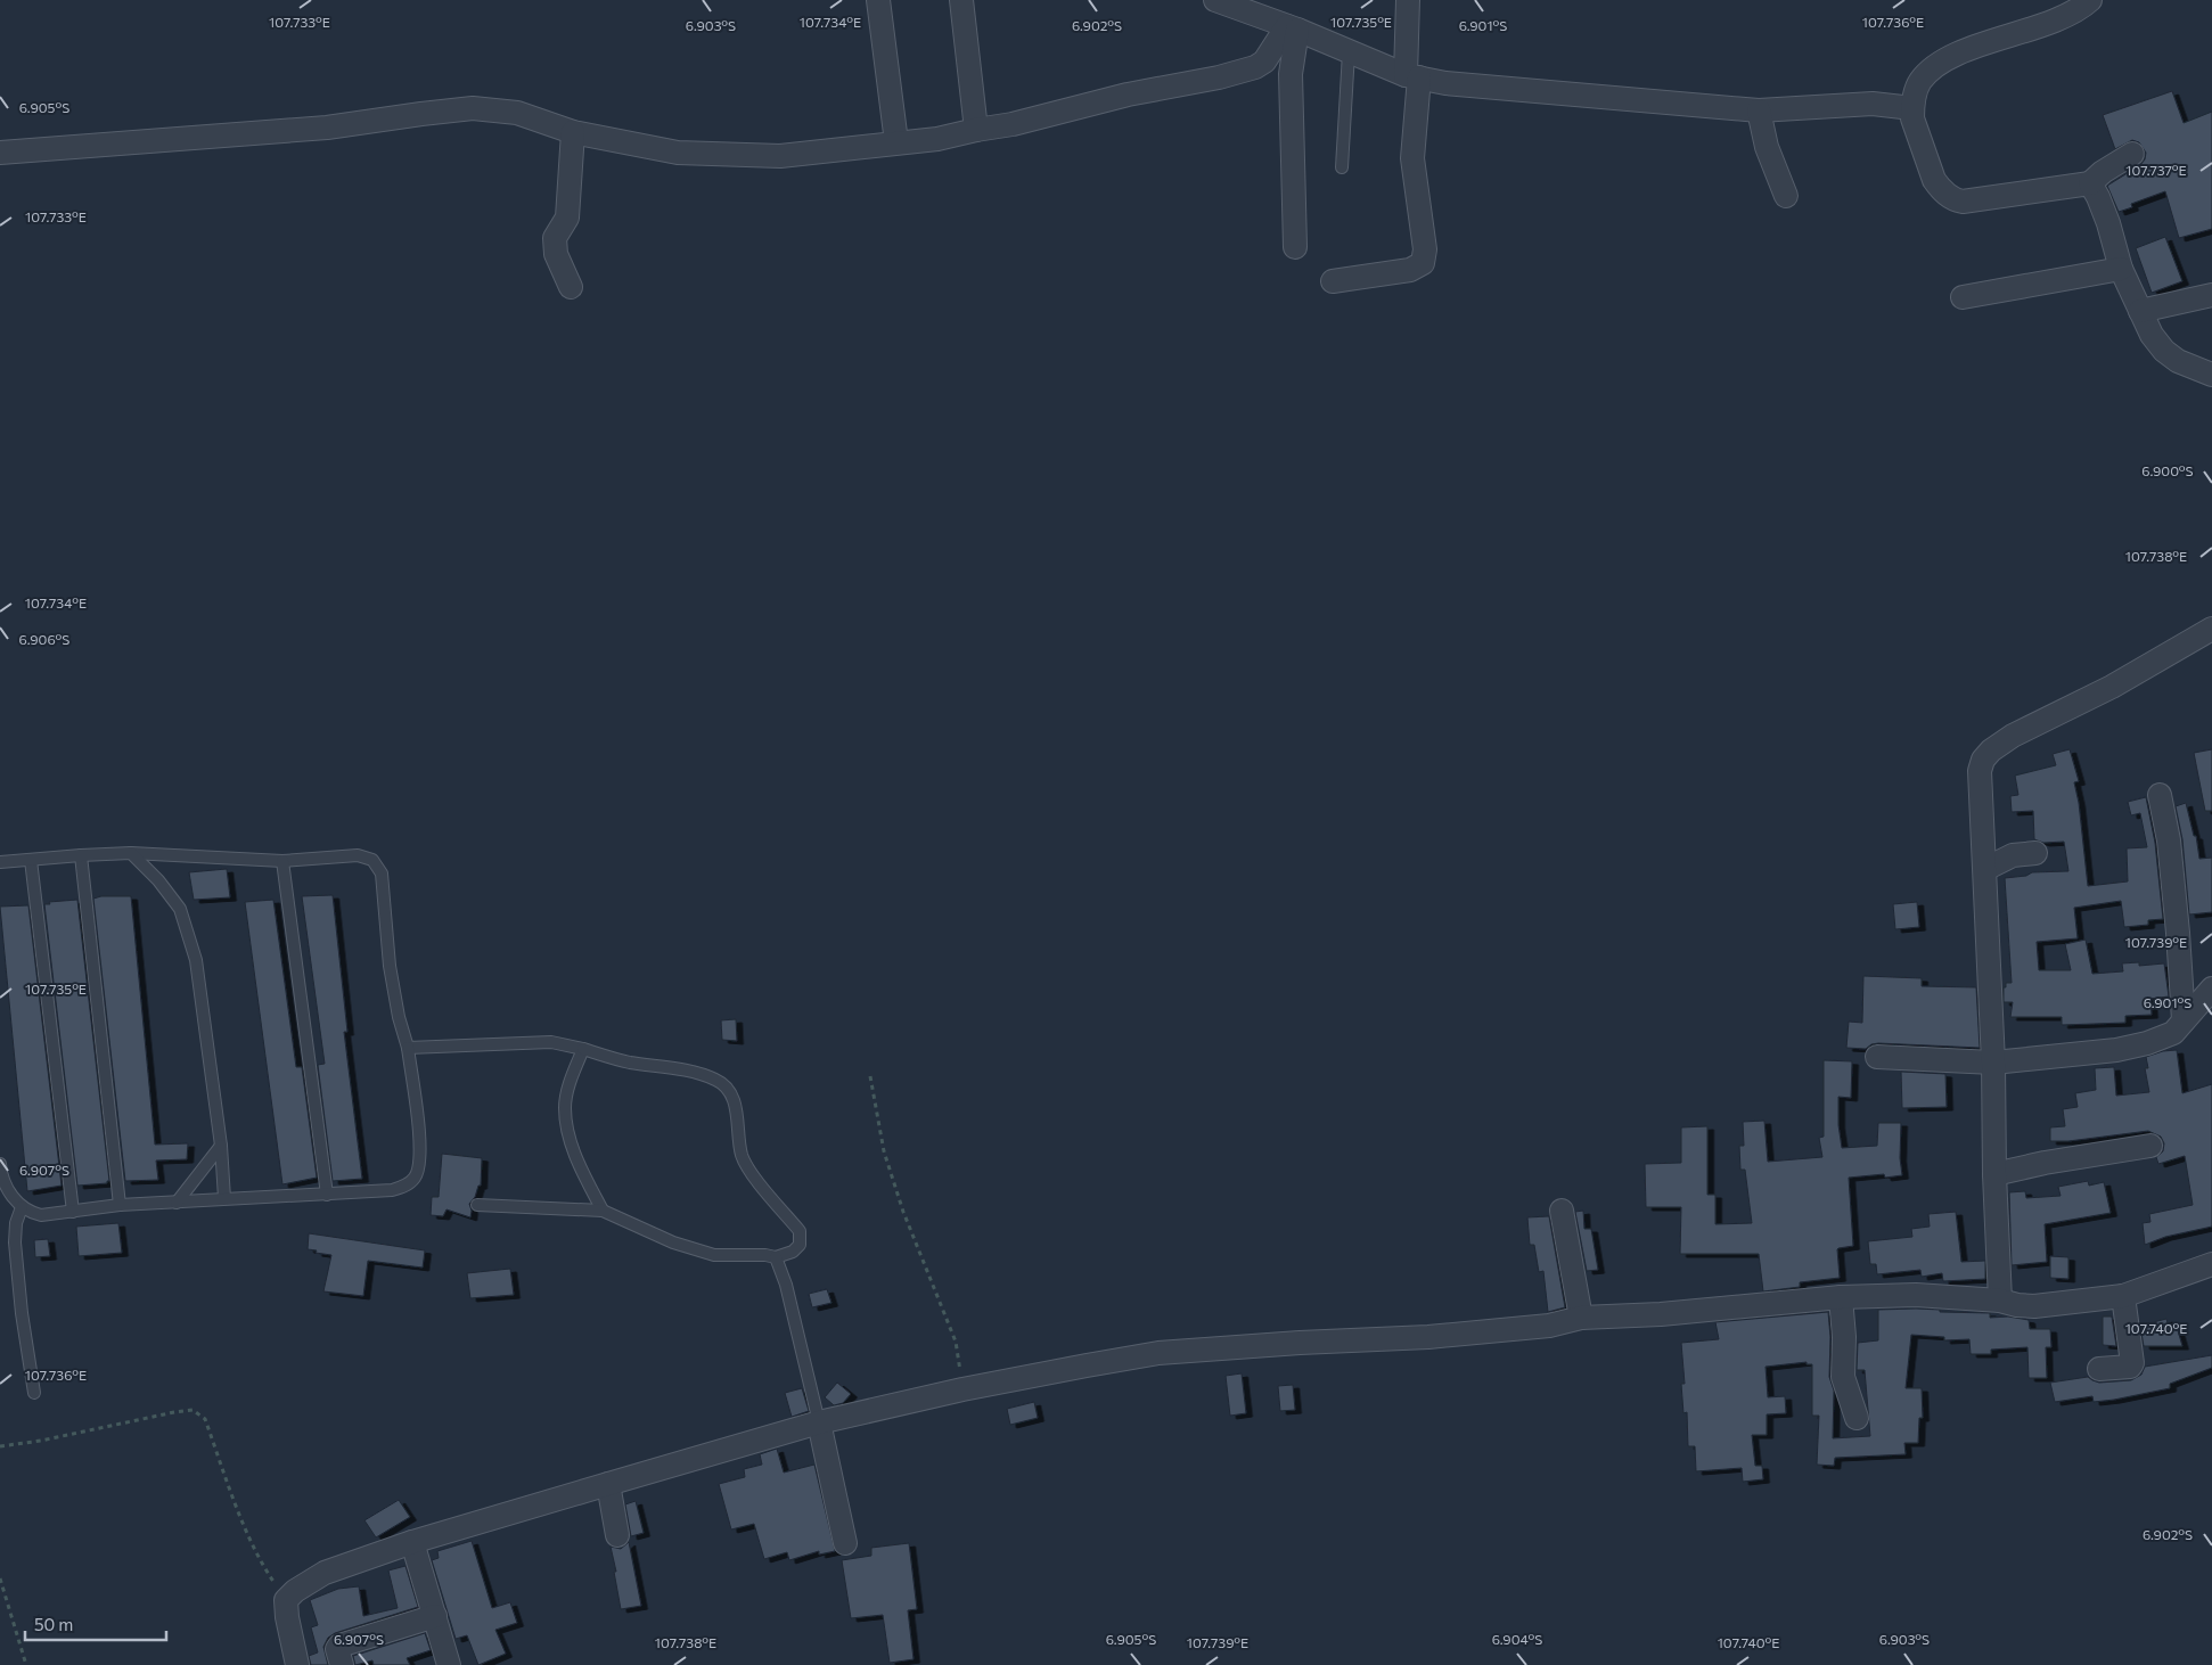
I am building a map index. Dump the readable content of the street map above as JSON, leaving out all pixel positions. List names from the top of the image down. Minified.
{"scale_bar":"50 m","coordinates":["107.733°E","107.734°E","107.735°E","107.736°E","6.902°S","6.901°S","6.903°S","6.905°S","107.737°E","6.900°S","107.738°E","6.906°S","107.739°E","6.907°S","107.740°E","6.904°S"]}
